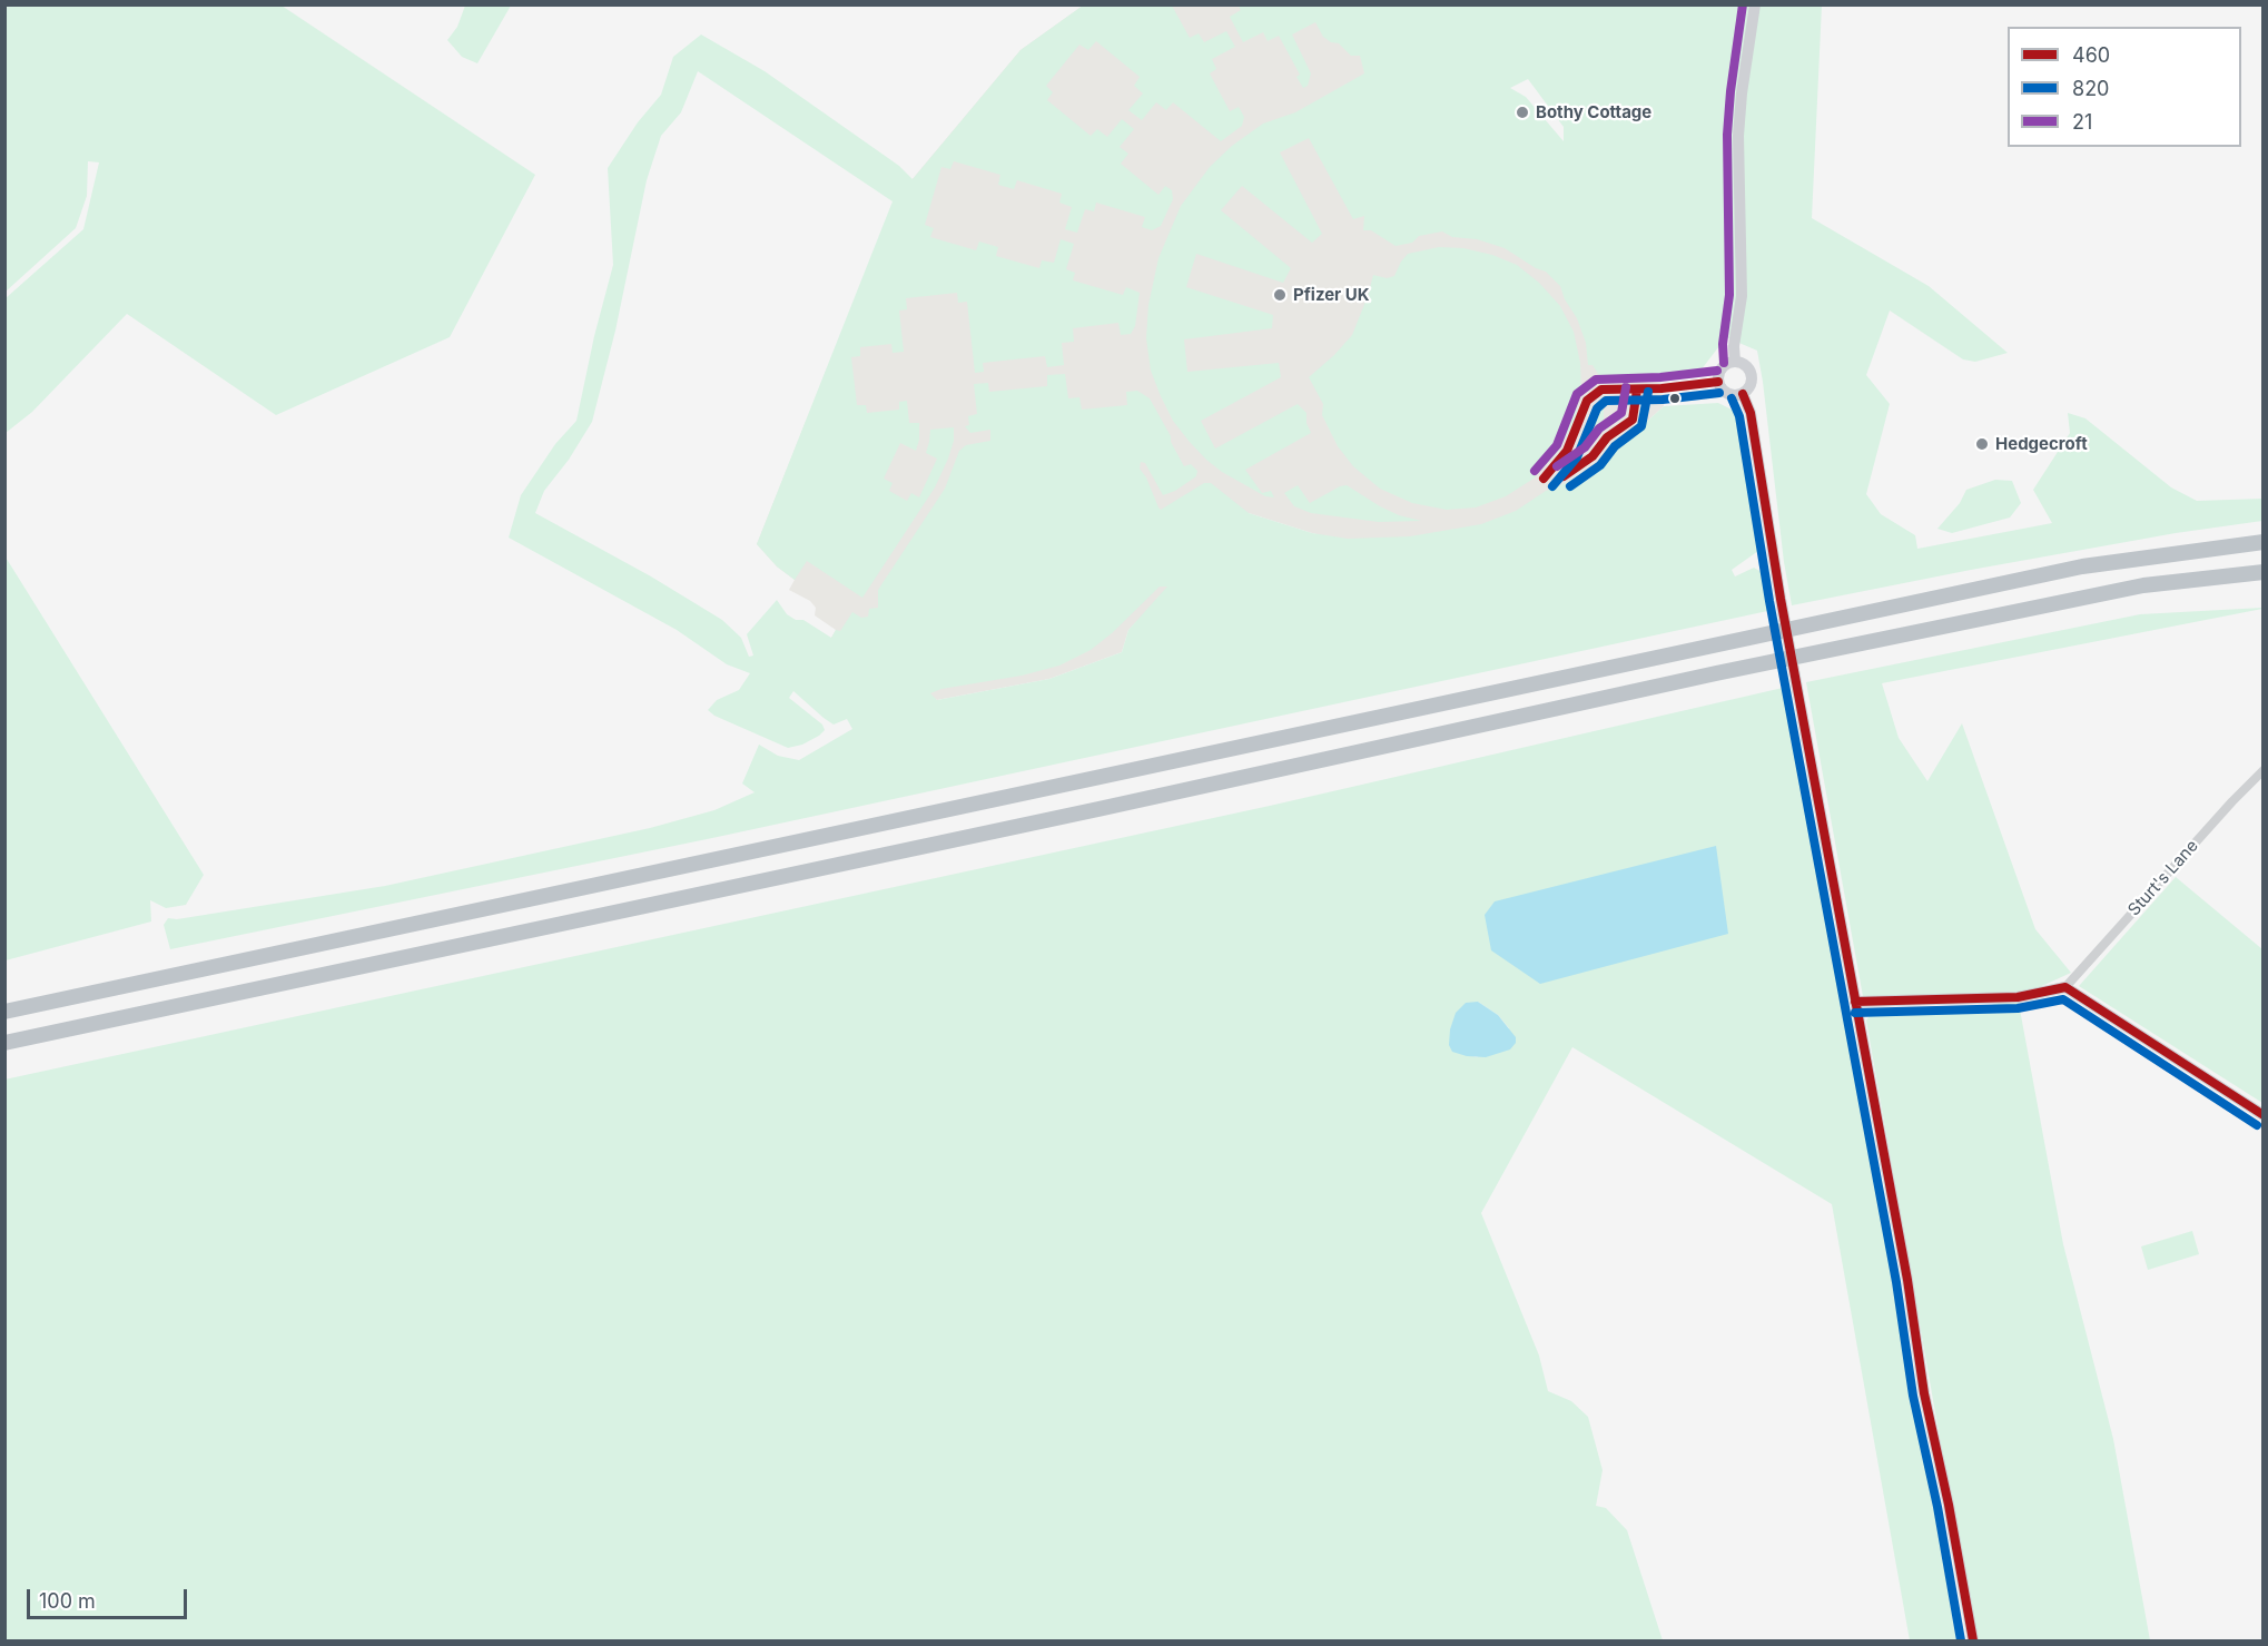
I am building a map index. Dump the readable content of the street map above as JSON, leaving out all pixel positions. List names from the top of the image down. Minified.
{"streets":{"street":["Sturt's Lane"]},"places":["Bothy Cottage","Pfizer UK","Hedgecroft"],"lines":["transit line 21","transit line 460","transit line 820"],"legend":["460","820","21"],"scale_bar":"100 m"}
